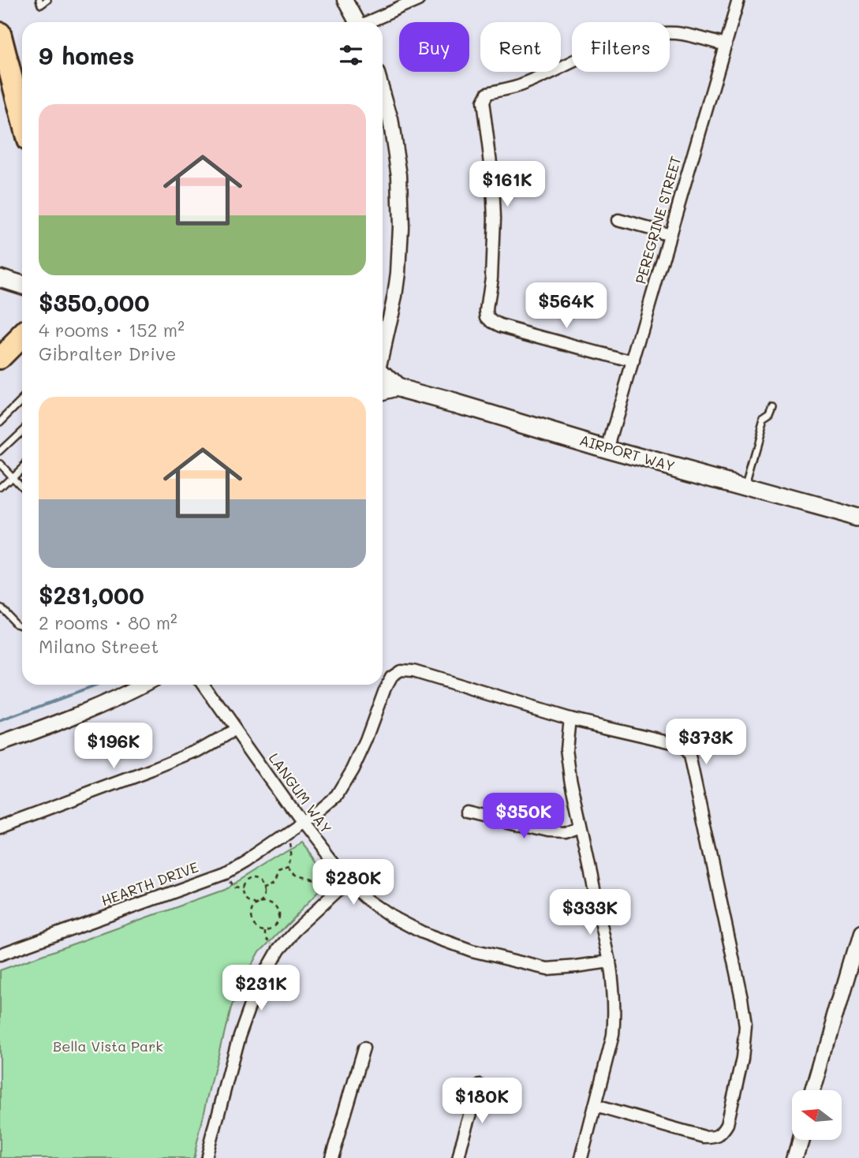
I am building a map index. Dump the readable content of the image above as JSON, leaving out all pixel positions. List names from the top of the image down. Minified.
{"streets":{"main road":["AIRPORT WAY"],"street":["PEREGRINE STREET","LANGUM WAY","HEARTH DRIVE"]},"crossings":[["PEREGRINE STREET","AIRPORT WAY"],["LANGUM WAY","HEARTH DRIVE"]],"parks":["Bella Vista Park"],"north":"left","page":{"chip":["Buy","Rent","Filters"],"heading":"9 homes","list":[{"name":"$350,000","note":"4 rooms · 152 m² · Gibralter Drive"},{"name":"$231,000","note":"2 rooms · 80 m² · Milano Street"}],"price":["$161K","$564K","$373K","$196K","$350K","$280K","$333K","$231K","$180K"]}}
